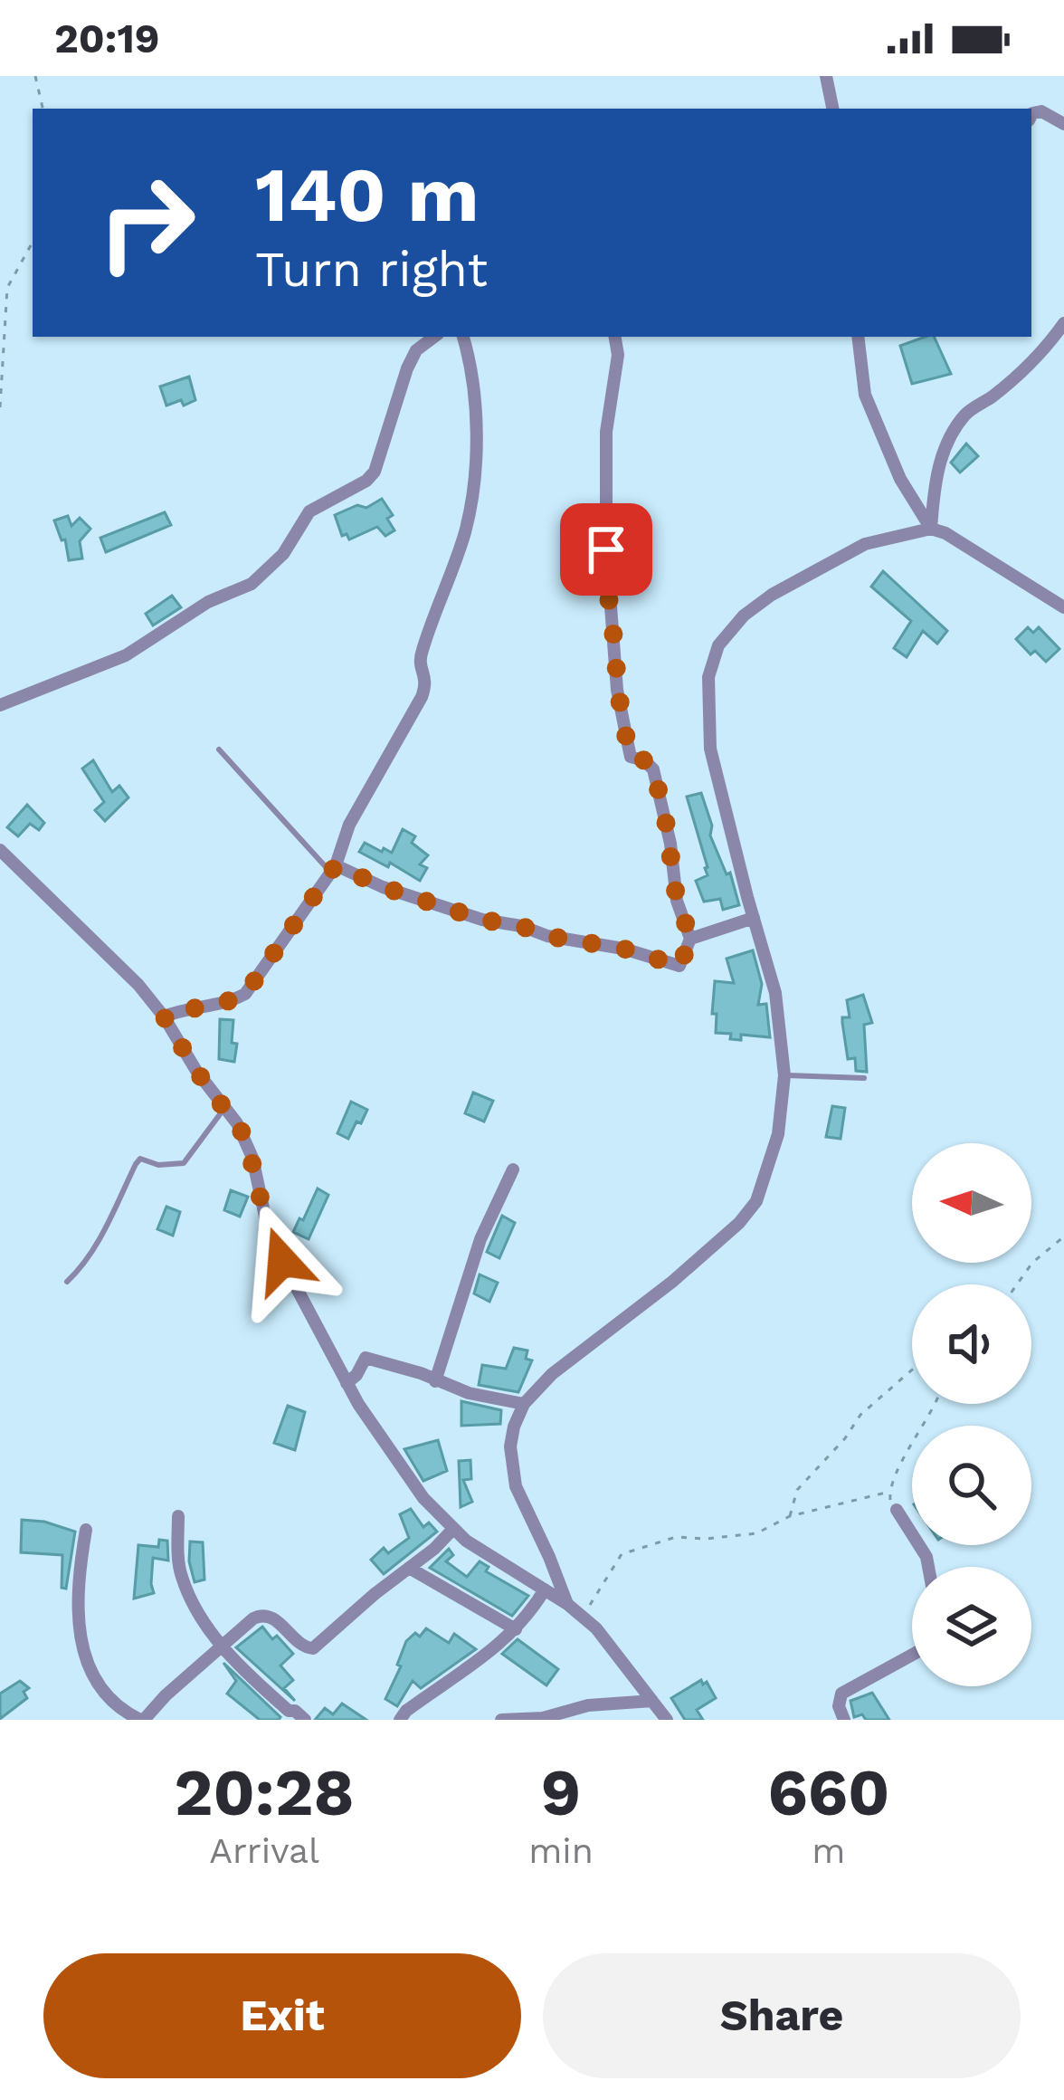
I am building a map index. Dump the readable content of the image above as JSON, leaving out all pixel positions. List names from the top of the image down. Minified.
{"north":"left","page":{"status":"20:19","turn":["140 m","Turn right"],"eta":["20:28","Arrival","9","min","660","m"],"buttons":["Exit","Share"]}}
